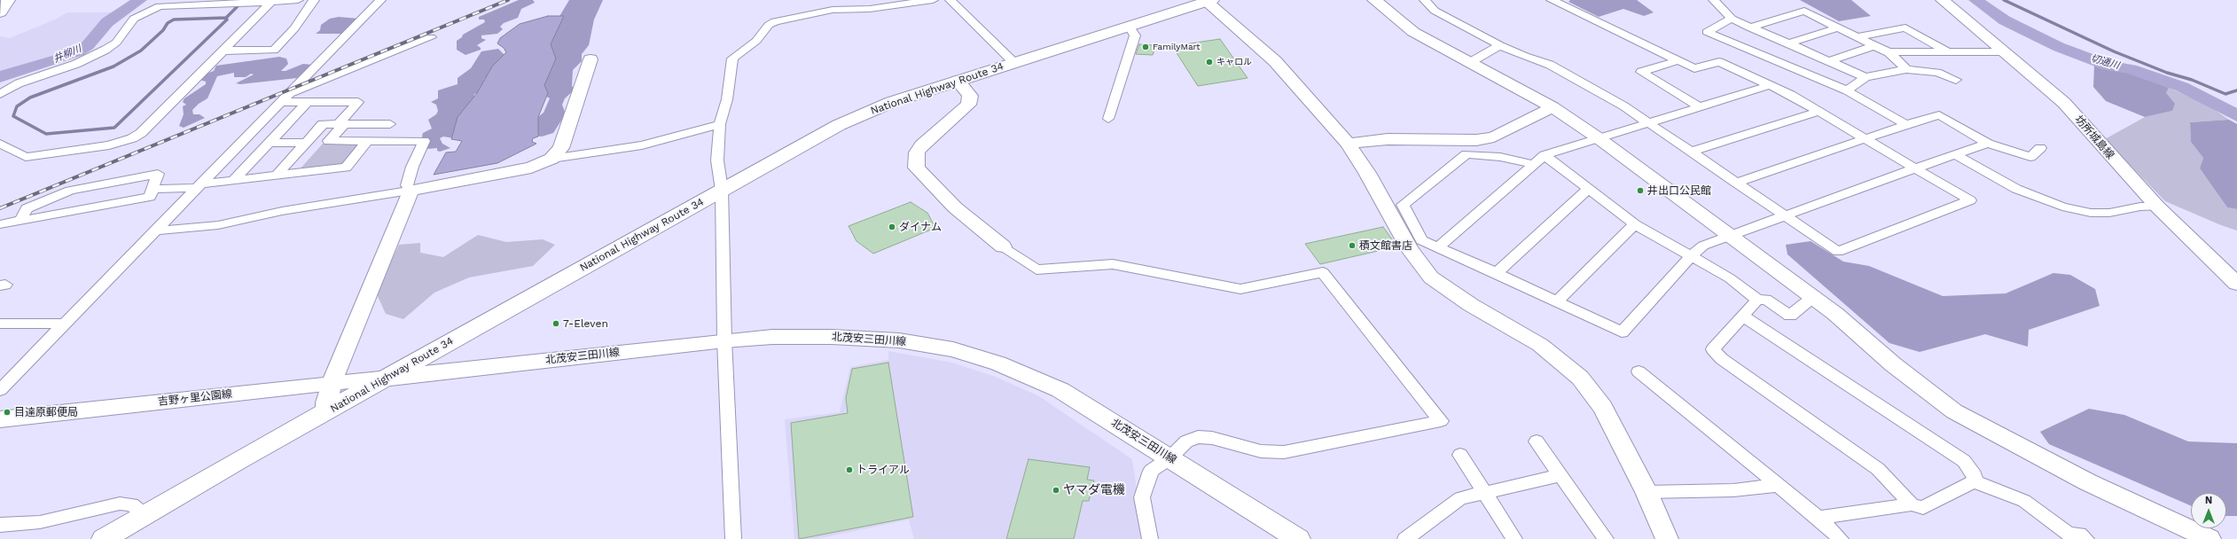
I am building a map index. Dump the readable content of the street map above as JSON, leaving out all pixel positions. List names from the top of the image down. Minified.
{"streets":{"main road":["National Highway Route 34","北茂安三田川線"],"street":["坊所城島線","吉野ヶ里公園線"]},"crossings":[["National Highway Route 34","北茂安三田川線"],["National Highway Route 34","吉野ヶ里公園線"],["北茂安三田川線","吉野ヶ里公園線"]],"water":["井柳川","切通川"],"places":["FamilyMart","キャロル","井出口公民館","ダイナム","積文館書店","7-Eleven","目達原郵便局","トライアル","ヤマダ電機"],"north":"top"}
